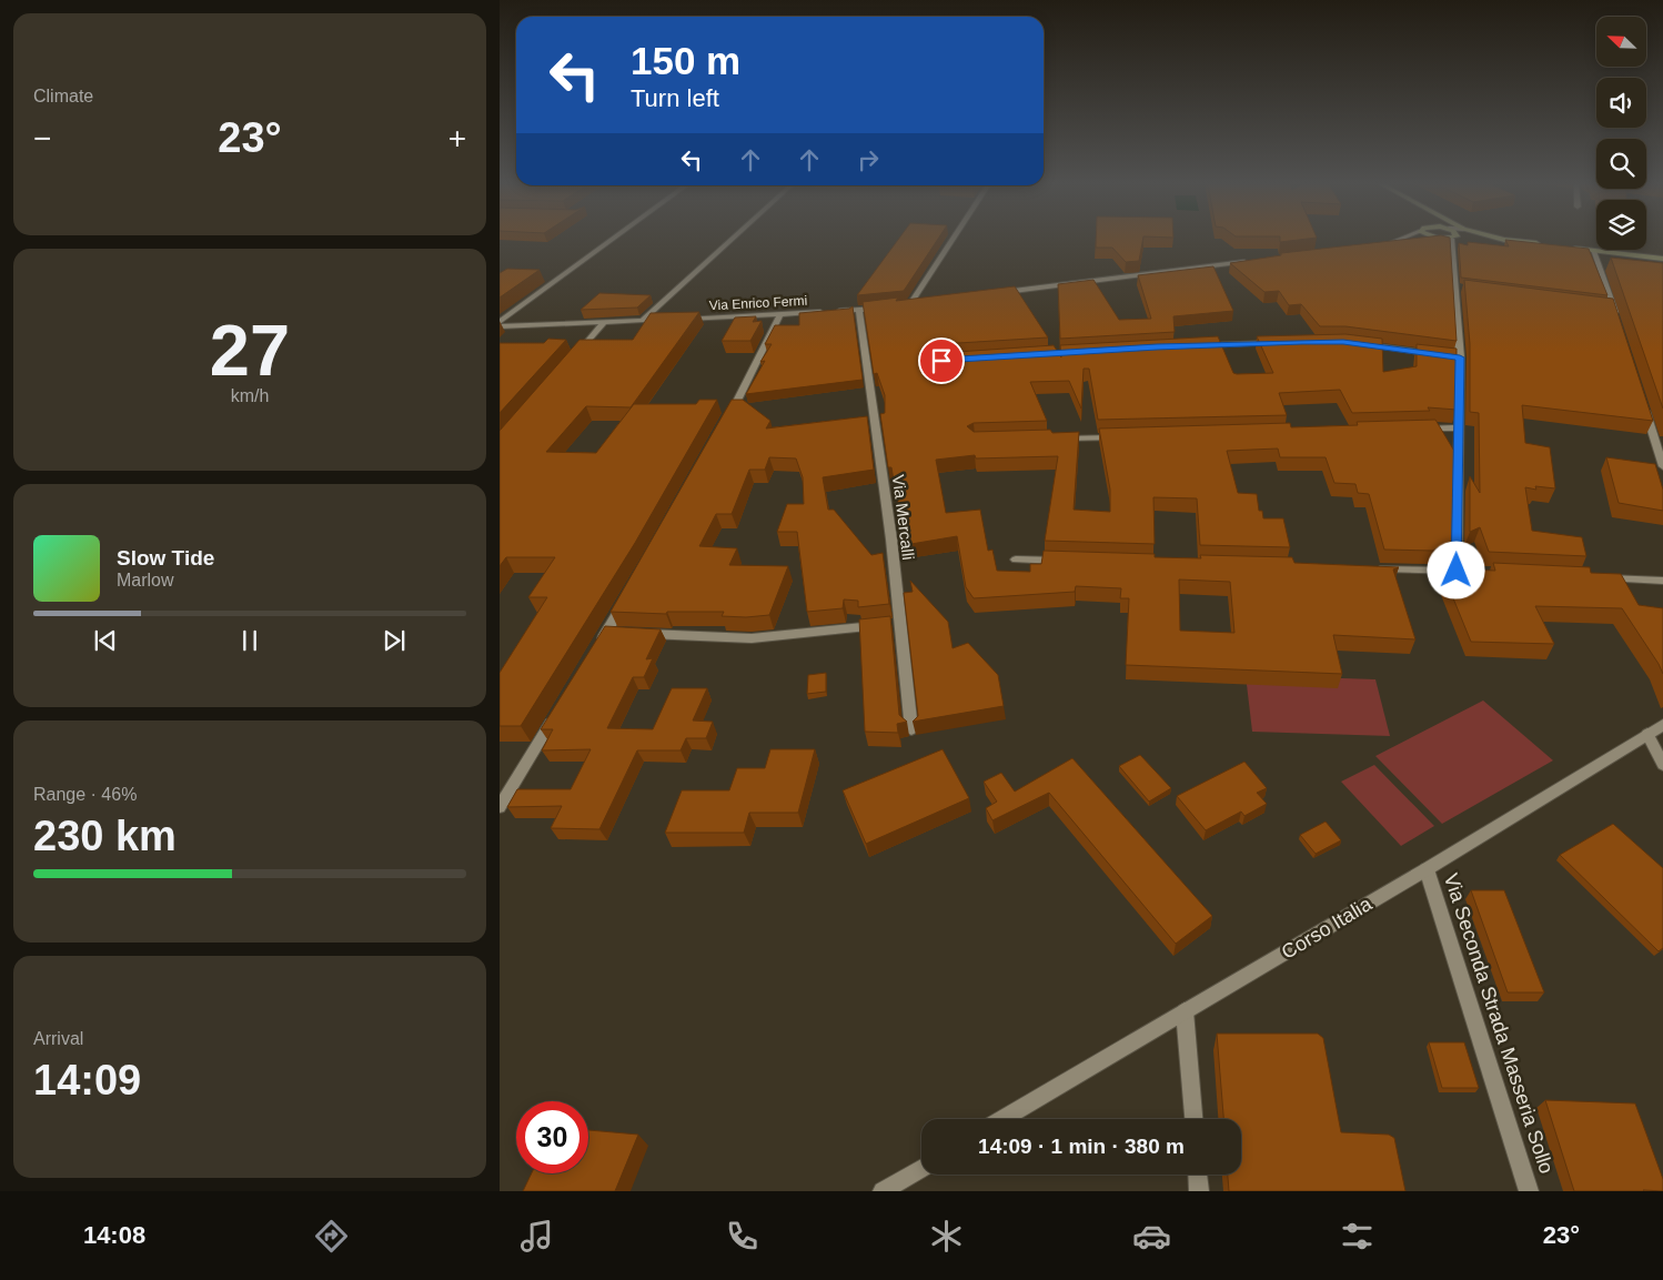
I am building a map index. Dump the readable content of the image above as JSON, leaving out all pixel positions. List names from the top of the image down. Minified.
{"streets":{"street":["Via Enrico Fermi","Via Mercalli","Corso Italia","Via Seconda Strada Masseria Sollo"]},"crossings":[["Via Enrico Fermi","Via Mercalli"],["Corso Italia","Via Seconda Strada Masseria Sollo"]],"north":"top left","page":{"tile":["Climate",["27","km/h"],["Range · 46%","230 km"],["Arrival","14:09"]],"turn":["150 m","Turn left"],"heat":["−","23°","+"],"song":["Slow Tide","Marlow"],"limit":"30","trip":"14:09 · 1 min · 380 m","tabs":["14:08","23°"]}}
